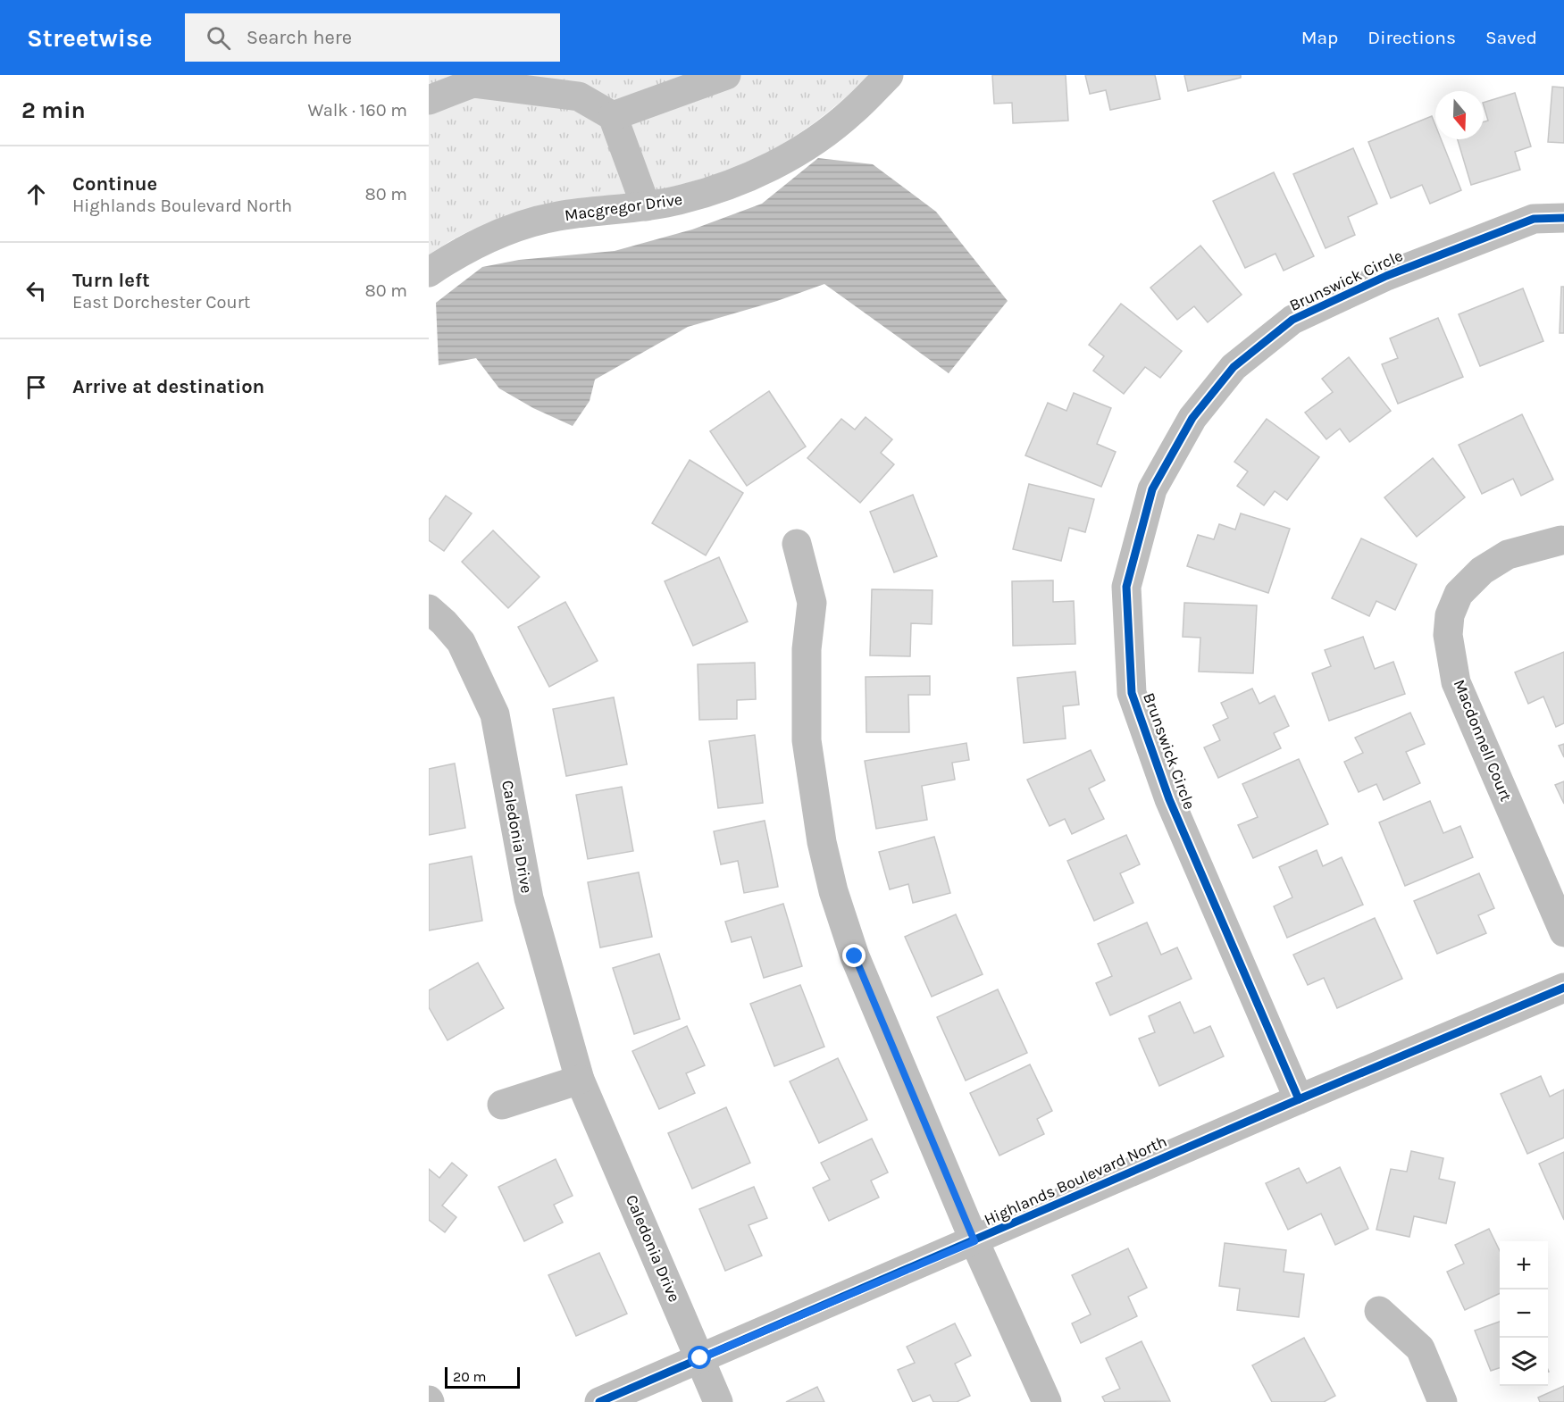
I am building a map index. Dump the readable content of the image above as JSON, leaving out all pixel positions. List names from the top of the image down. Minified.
{"streets":{"street":["Macgregor Drive","Brunswick Circle","Macdonnell Court","Caledonia Drive","Highlands Boulevard North"]},"crossings":[["Brunswick Circle","Highlands Boulevard North"],["Caledonia Drive","Highlands Boulevard North"]],"scale_bar":"20 m","north":"bottom","page":{"header":"Streetwise","search":"Search here","nav":["Map","Directions","Saved"],"heading":["2 min","Walk · 160 m"],"list":[["Continue","Highlands Boulevard North","80 m"],["Turn left","East Dorchester Court","80 m"],"Arrive at destination"],"map_buttons":["+","−"],"scale":"20 m"}}
